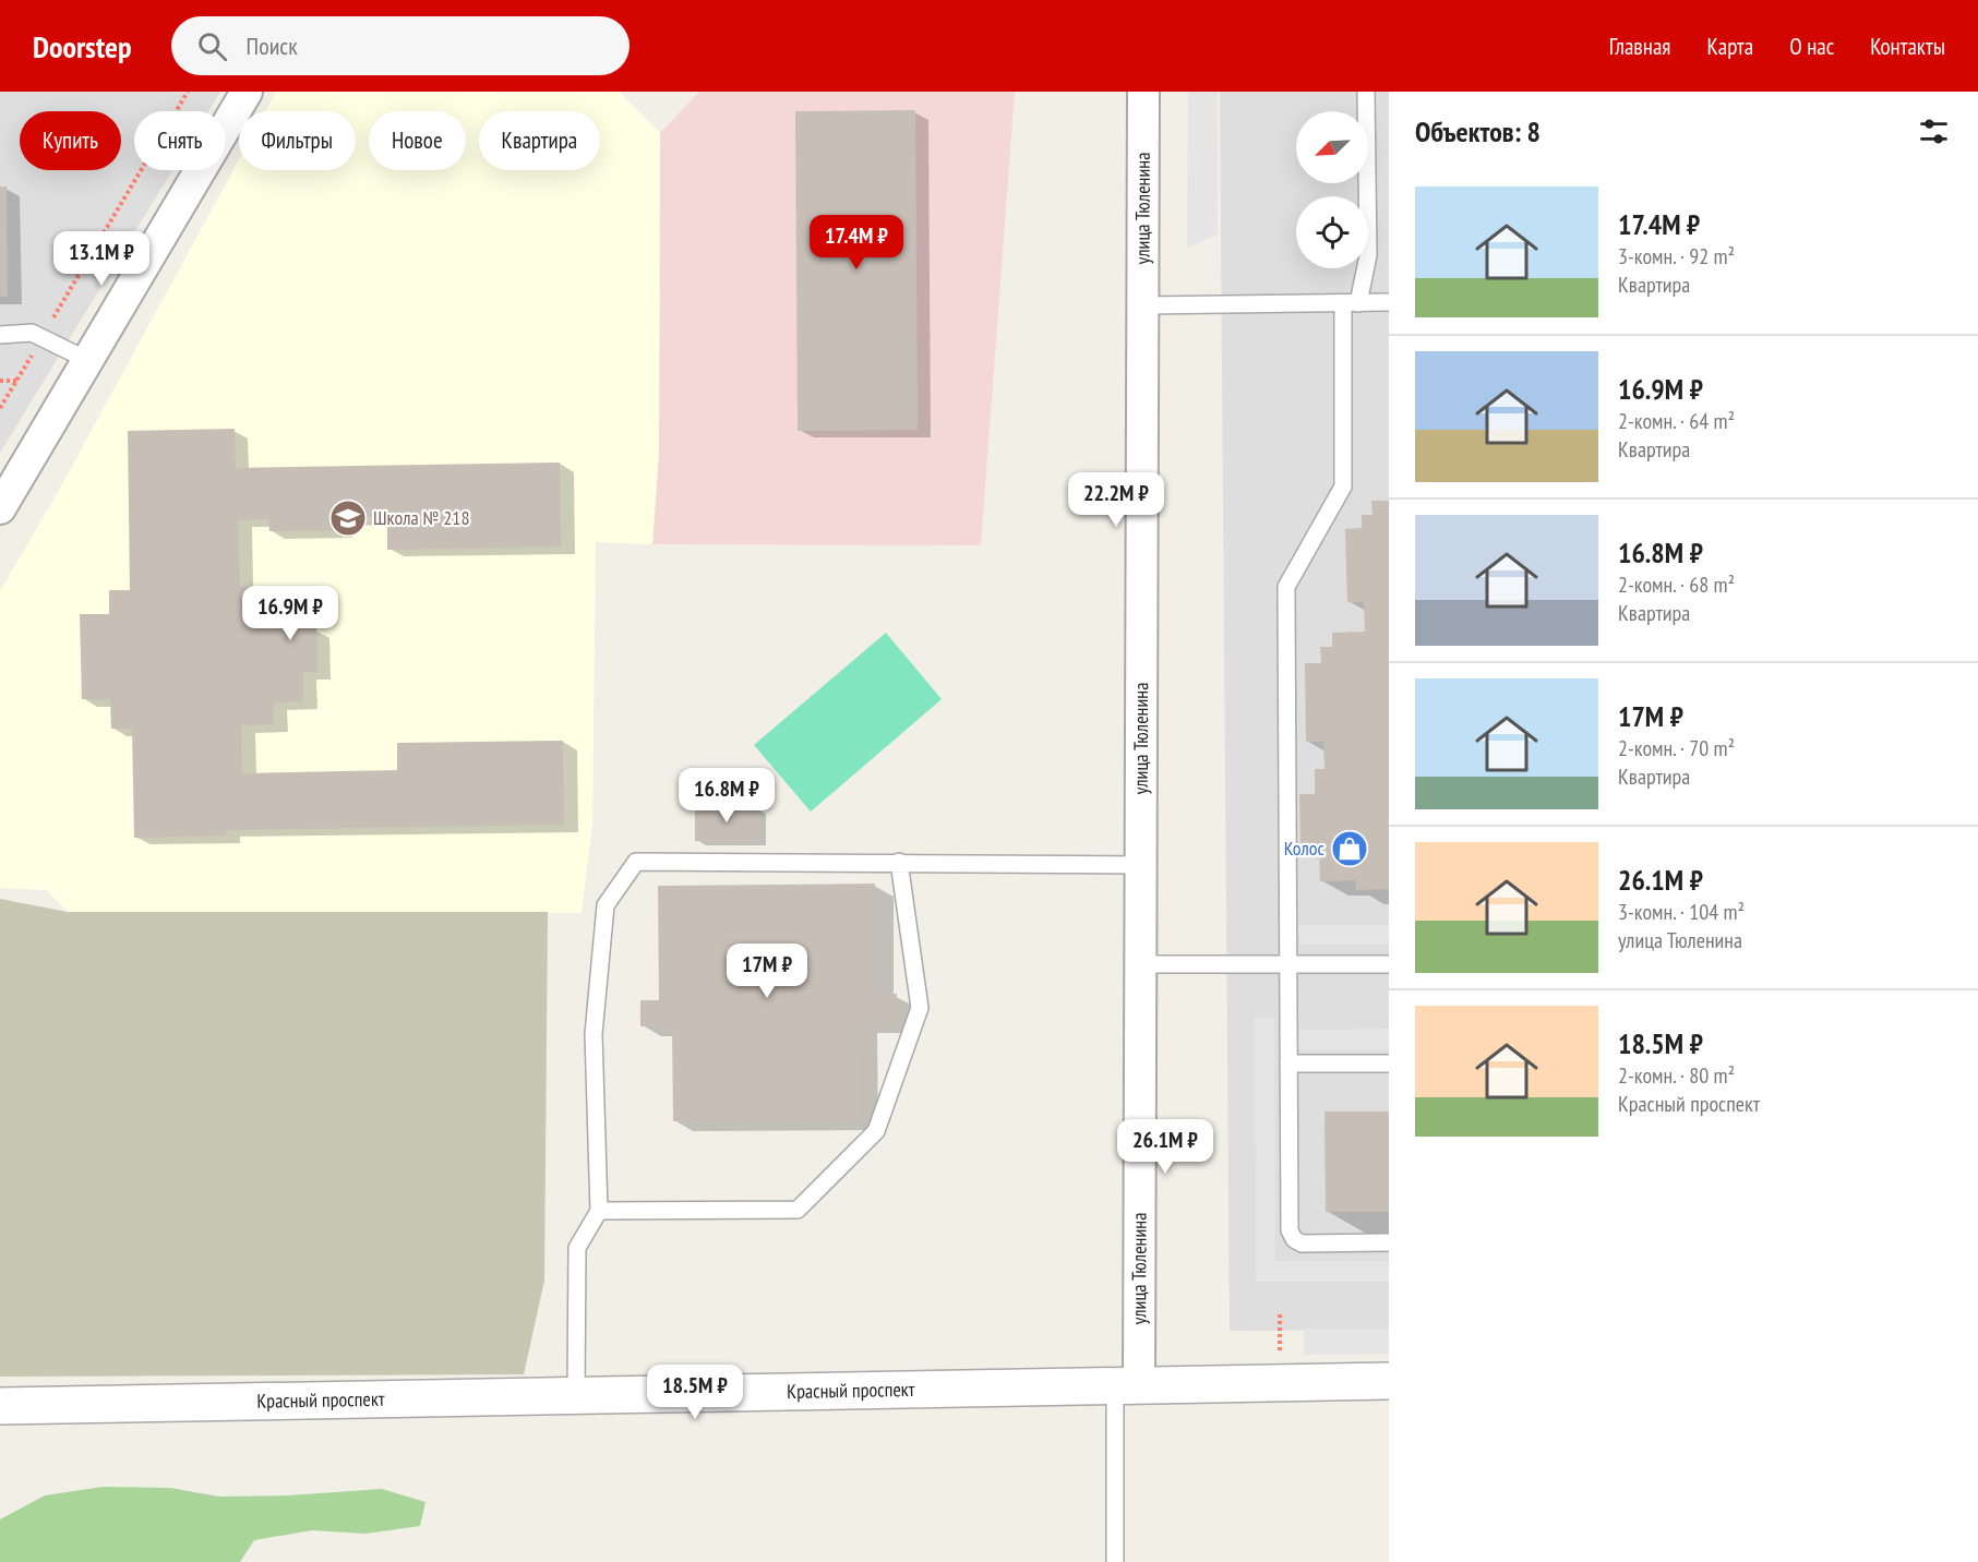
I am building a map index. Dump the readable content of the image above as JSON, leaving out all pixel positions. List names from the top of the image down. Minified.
{"streets":{"street":["улица Тюленина","Красный проспект"]},"crossings":[["улица Тюленина","Красный проспект"]],"places":{"school or university":["Школа № 218"],"shop":["Колос"]},"north":"bottom left","page":{"header":"Doorstep","search":"Поиск","nav":["Главная","Карта","О нас","Контакты"],"heading":"Объектов: 8","chip":["Купить","Снять","Фильтры","Новое","Квартира"],"list":[{"name":"17.4M ₽","note":"3-комн. · 92 m² · Квартира"},{"name":"16.9M ₽","note":"2-комн. · 64 m² · Квартира"},{"name":"16.8M ₽","note":"2-комн. · 68 m² · Квартира"},{"name":"17M ₽","note":"2-комн. · 70 m² · Квартира"},{"name":"26.1M ₽","note":"3-комн. · 104 m² · улица Тюленина"},{"name":"18.5M ₽","note":"2-комн. · 80 m² · Красный проспект"}],"price":["17.4M ₽","13.1M ₽","22.2M ₽","16.9M ₽","16.8M ₽","17M ₽","26.1M ₽","18.5M ₽"]}}
